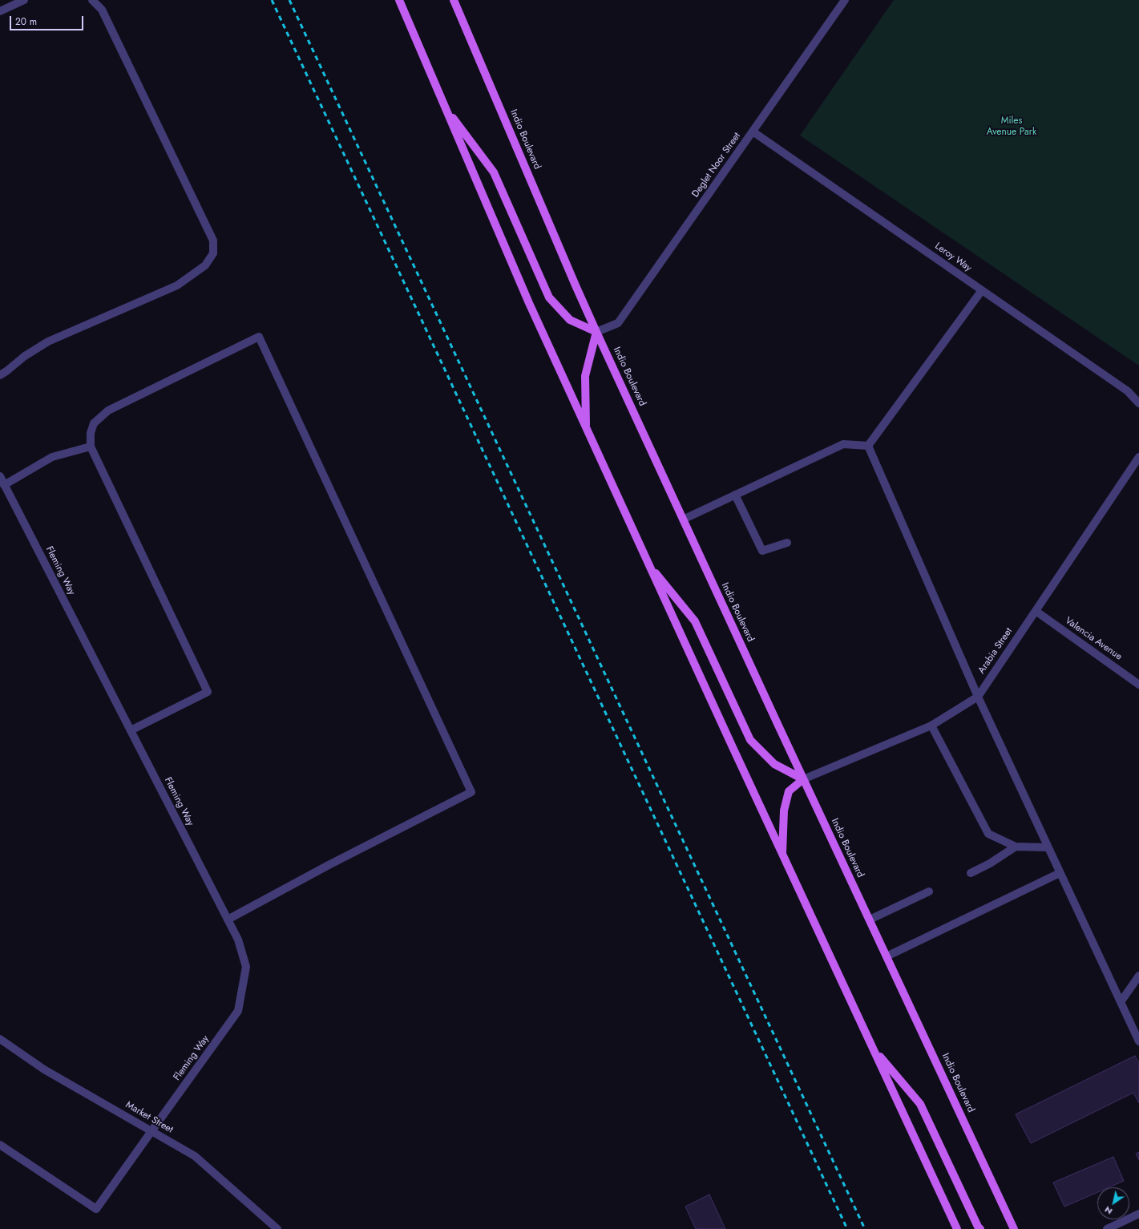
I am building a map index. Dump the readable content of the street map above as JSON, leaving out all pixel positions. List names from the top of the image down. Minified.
{"streets":{"main road":["Indio Boulevard"],"street":["Deglet Noor Street","Leroy Way","Fleming Way","Valencia Avenue","Arabia Street","Market Street"]},"crossings":[["Indio Boulevard","Deglet Noor Street"],["Indio Boulevard","Arabia Street"],["Deglet Noor Street","Leroy Way"],["Fleming Way","Market Street"],["Valencia Avenue","Arabia Street"]],"parks":["Miles Avenue Park"],"scale_bar":"20 m","north":"bottom left"}
